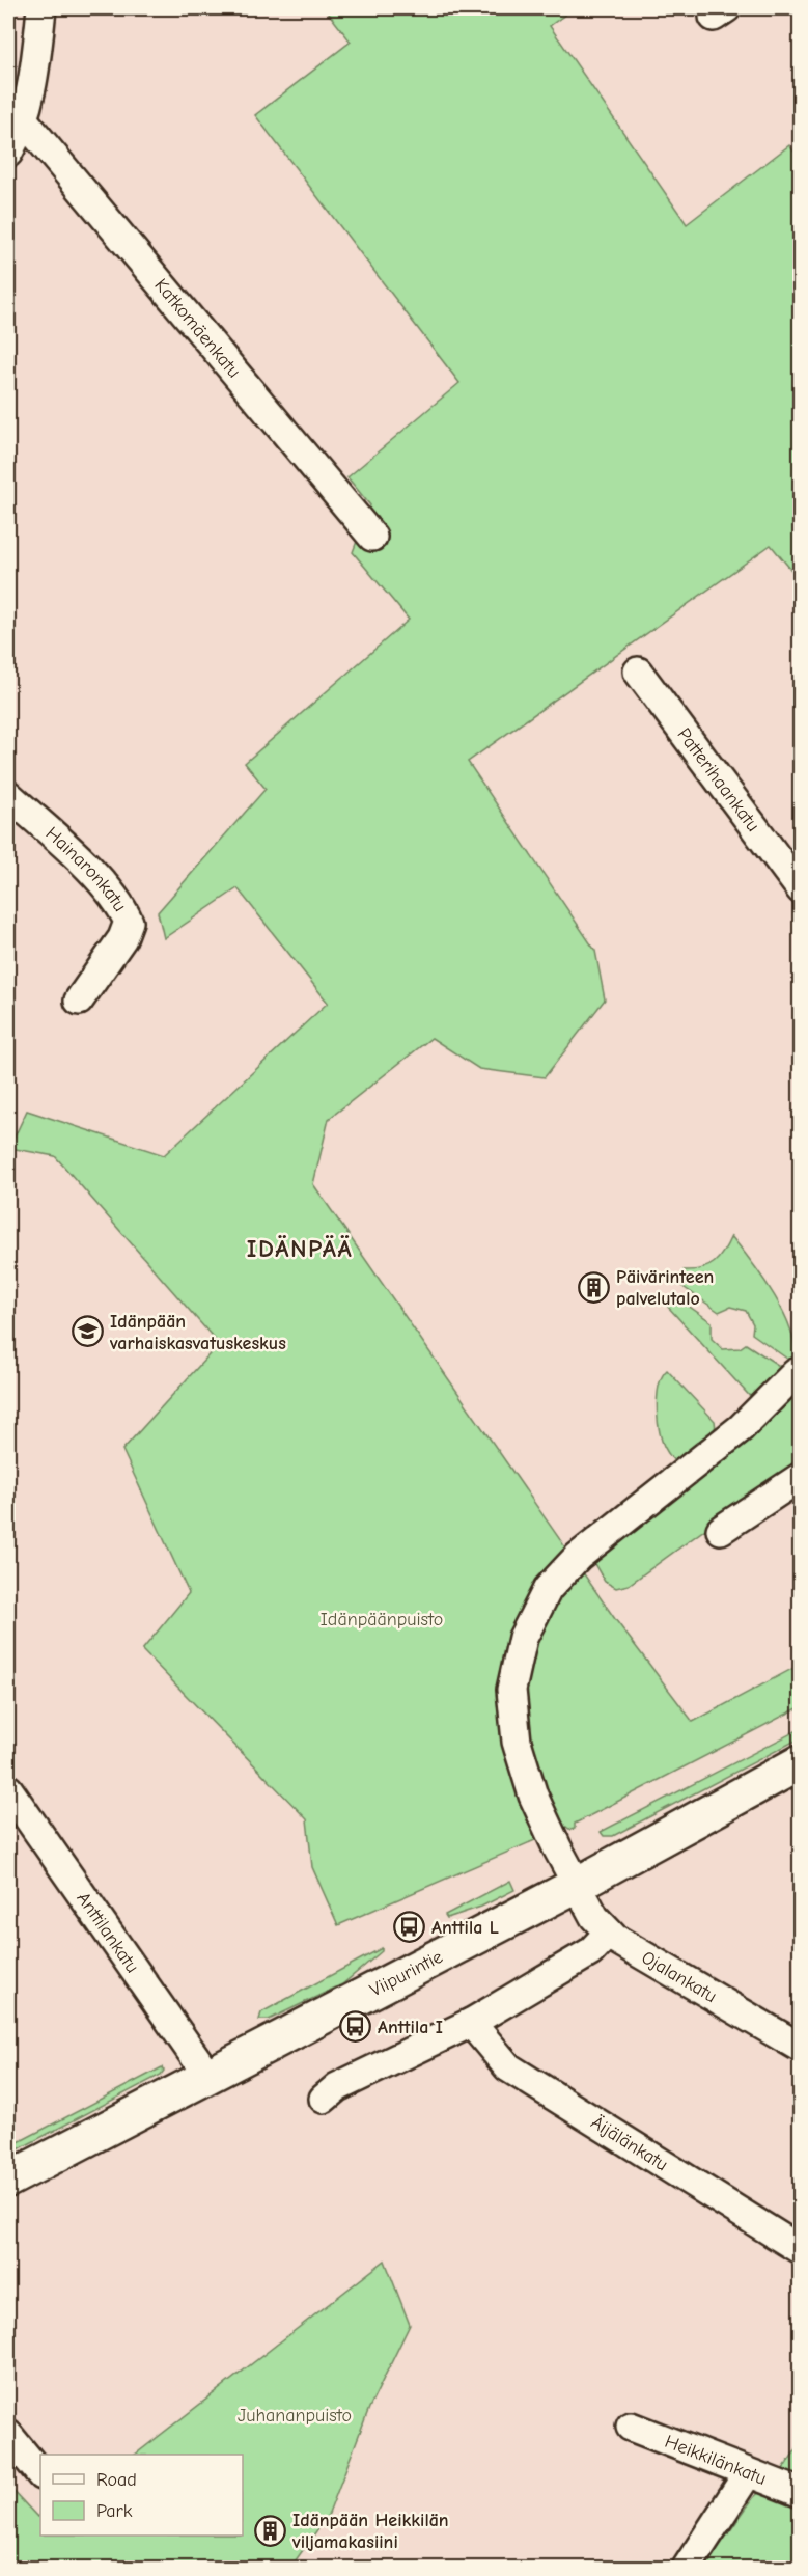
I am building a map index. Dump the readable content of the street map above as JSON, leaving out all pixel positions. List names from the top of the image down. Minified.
{"streets":{"main road":["Viipurintie"],"street":["Katkomäenkatu","Patterihaankatu","Hainaronkatu","Anttilankatu","Ojalankatu","Äijälänkatu","Heikkilänkatu"]},"crossings":[["Anttilankatu","Viipurintie"],["Viipurintie","Ojalankatu"]],"districts":["IDÄNPÄÄ"],"parks":["Idänpäänpuisto","Juhananpuisto"],"places":{"building":["Päivärinteen palvelutalo","Idänpään Heikkilän viljamakasiini"],"school or university":["Idänpään varhaiskasvatuskeskus"],"bus stop":["Anttila L","Anttila I"]},"legend":["Road","Park"]}
